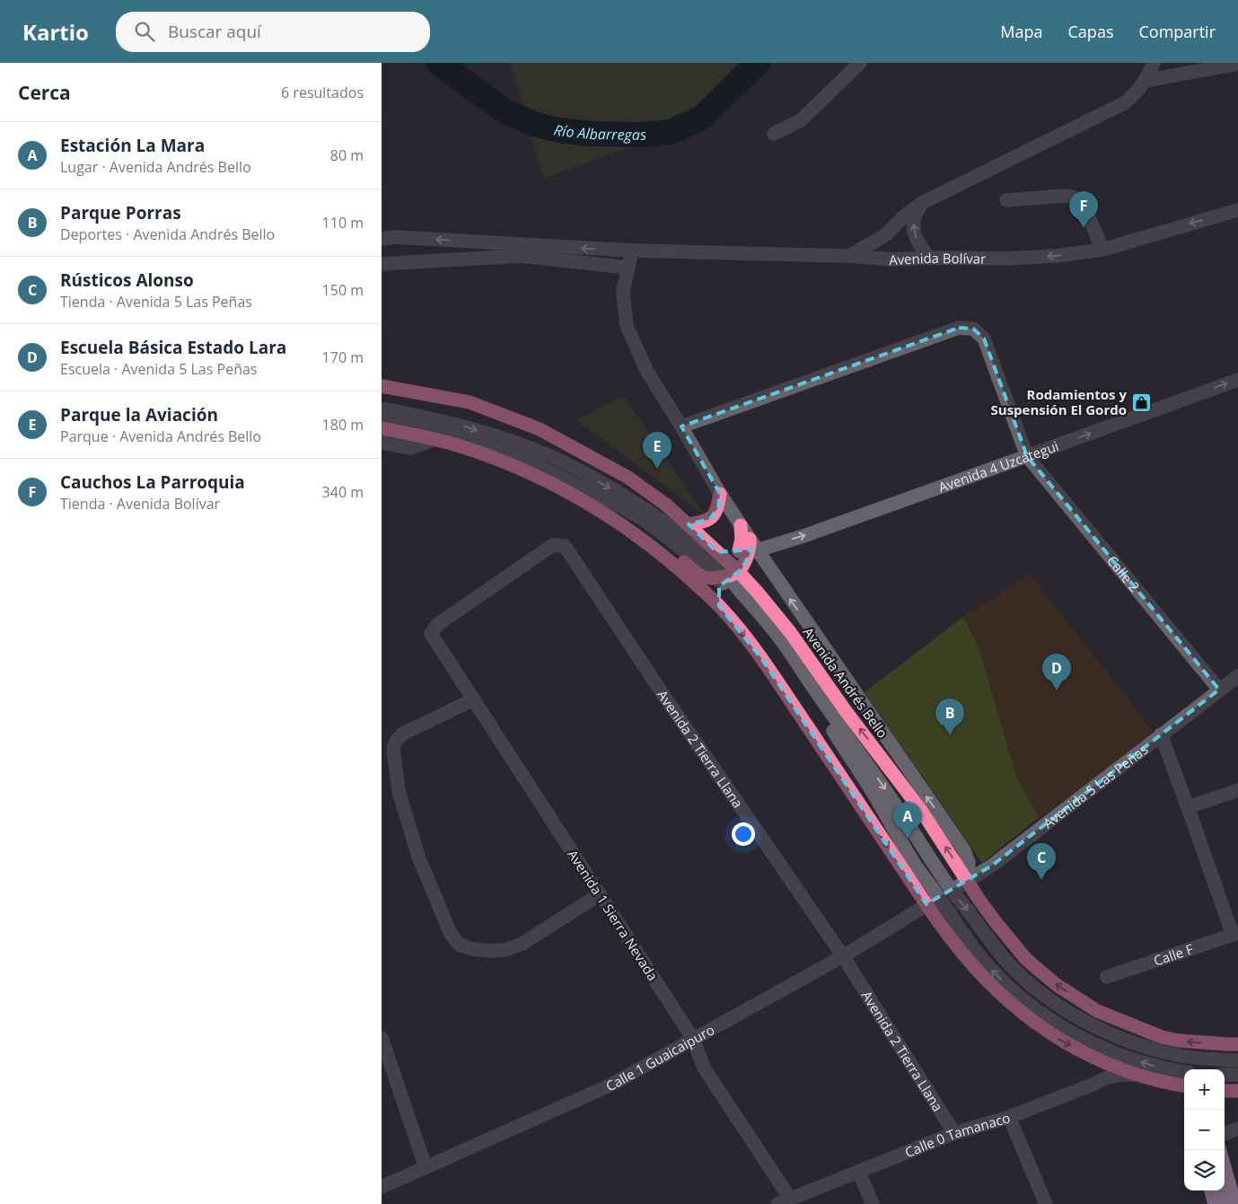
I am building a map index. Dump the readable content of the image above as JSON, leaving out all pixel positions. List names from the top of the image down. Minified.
{"streets":{"highway":["Avenida Andrés Bello"],"street":["Avenida Bolívar","Avenida 4 Uzcátegui","Calle 2","Avenida 2 Tierra Llana","Avenida 5 Las Peñas","Avenida 1 Sierra Nevada","Calle F","Calle 1 Guaicaipuro","Calle 0 Tamanaco"]},"crossings":[["Avenida 4 Uzcátegui","Calle 2"],["Calle 2","Avenida 5 Las Peñas"],["Avenida Andrés Bello","Avenida 5 Las Peñas"],["Avenida 2 Tierra Llana","Avenida 1 Sierra Nevada"],["Avenida 2 Tierra Llana","Calle 1 Guaicaipuro"],["Avenida 2 Tierra Llana","Calle 0 Tamanaco"],["Avenida 5 Las Peñas","Calle 1 Guaicaipuro"],["Avenida 1 Sierra Nevada","Calle 1 Guaicaipuro"],["Avenida 1 Sierra Nevada","Calle 0 Tamanaco"]],"one_way":["Avenida 4 Uzcátegui"],"water":["Río Albarregas"],"places":{"shop":["Rodamientos y Suspensión El Gordo"]},"page":{"header":"Kartio","search":"Buscar aquí","nav":["Mapa","Capas","Compartir"],"heading":["Cerca","6 resultados"],"list":[{"mark":"A","name":"Estación La Mara","note":"Lugar · Avenida Andrés Bello","value":"80 m"},{"mark":"B","name":"Parque Porras","note":"Deportes · Avenida Andrés Bello","value":"110 m"},{"mark":"C","name":"Rústicos Alonso","note":"Tienda · Avenida 5 Las Peñas","value":"150 m"},{"mark":"D","name":"Escuela Básica Estado Lara","note":"Escuela · Avenida 5 Las Peñas","value":"170 m"},{"mark":"E","name":"Parque la Aviación","note":"Parque · Avenida Andrés Bello","value":"180 m"},{"mark":"F","name":"Cauchos La Parroquia","note":"Tienda · Avenida Bolívar","value":"340 m"}],"pins":["F","E","D","B","A","C"],"map_buttons":["+","−"]}}
